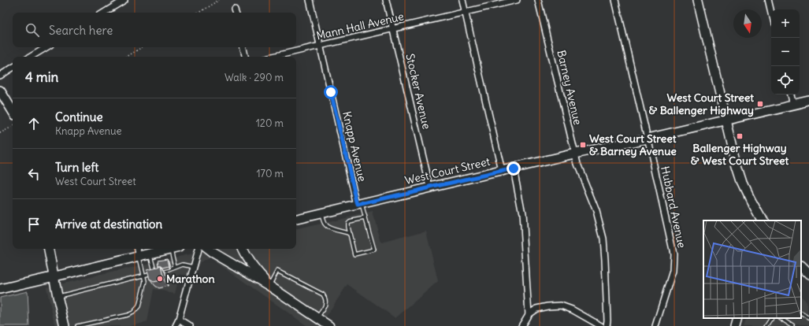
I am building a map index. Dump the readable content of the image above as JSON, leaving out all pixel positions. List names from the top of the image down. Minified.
{"streets":{"street":["Mann Hall Avenue","Barney Avenue","Stocker Avenue","Knapp Avenue","West Court Street","Hubbard Avenue"]},"crossings":[["Mann Hall Avenue","Stocker Avenue"],["Mann Hall Avenue","Knapp Avenue"],["Barney Avenue","West Court Street"],["Stocker Avenue","West Court Street"],["Knapp Avenue","West Court Street"],["West Court Street","Hubbard Avenue"]],"places":{"transit":["West Court Street & Ballenger Highway","Ballenger Highway & West Court Street","West Court Street & Barney Avenue"],"other":["Marathon"]},"north":"bottom","page":{"map_buttons":["+","−"],"search":"Search here","heading":["4 min","Walk · 290 m"],"list":[["Continue","Knapp Avenue","120 m"],["Turn left","West Court Street","170 m"],"Arrive at destination"]}}
